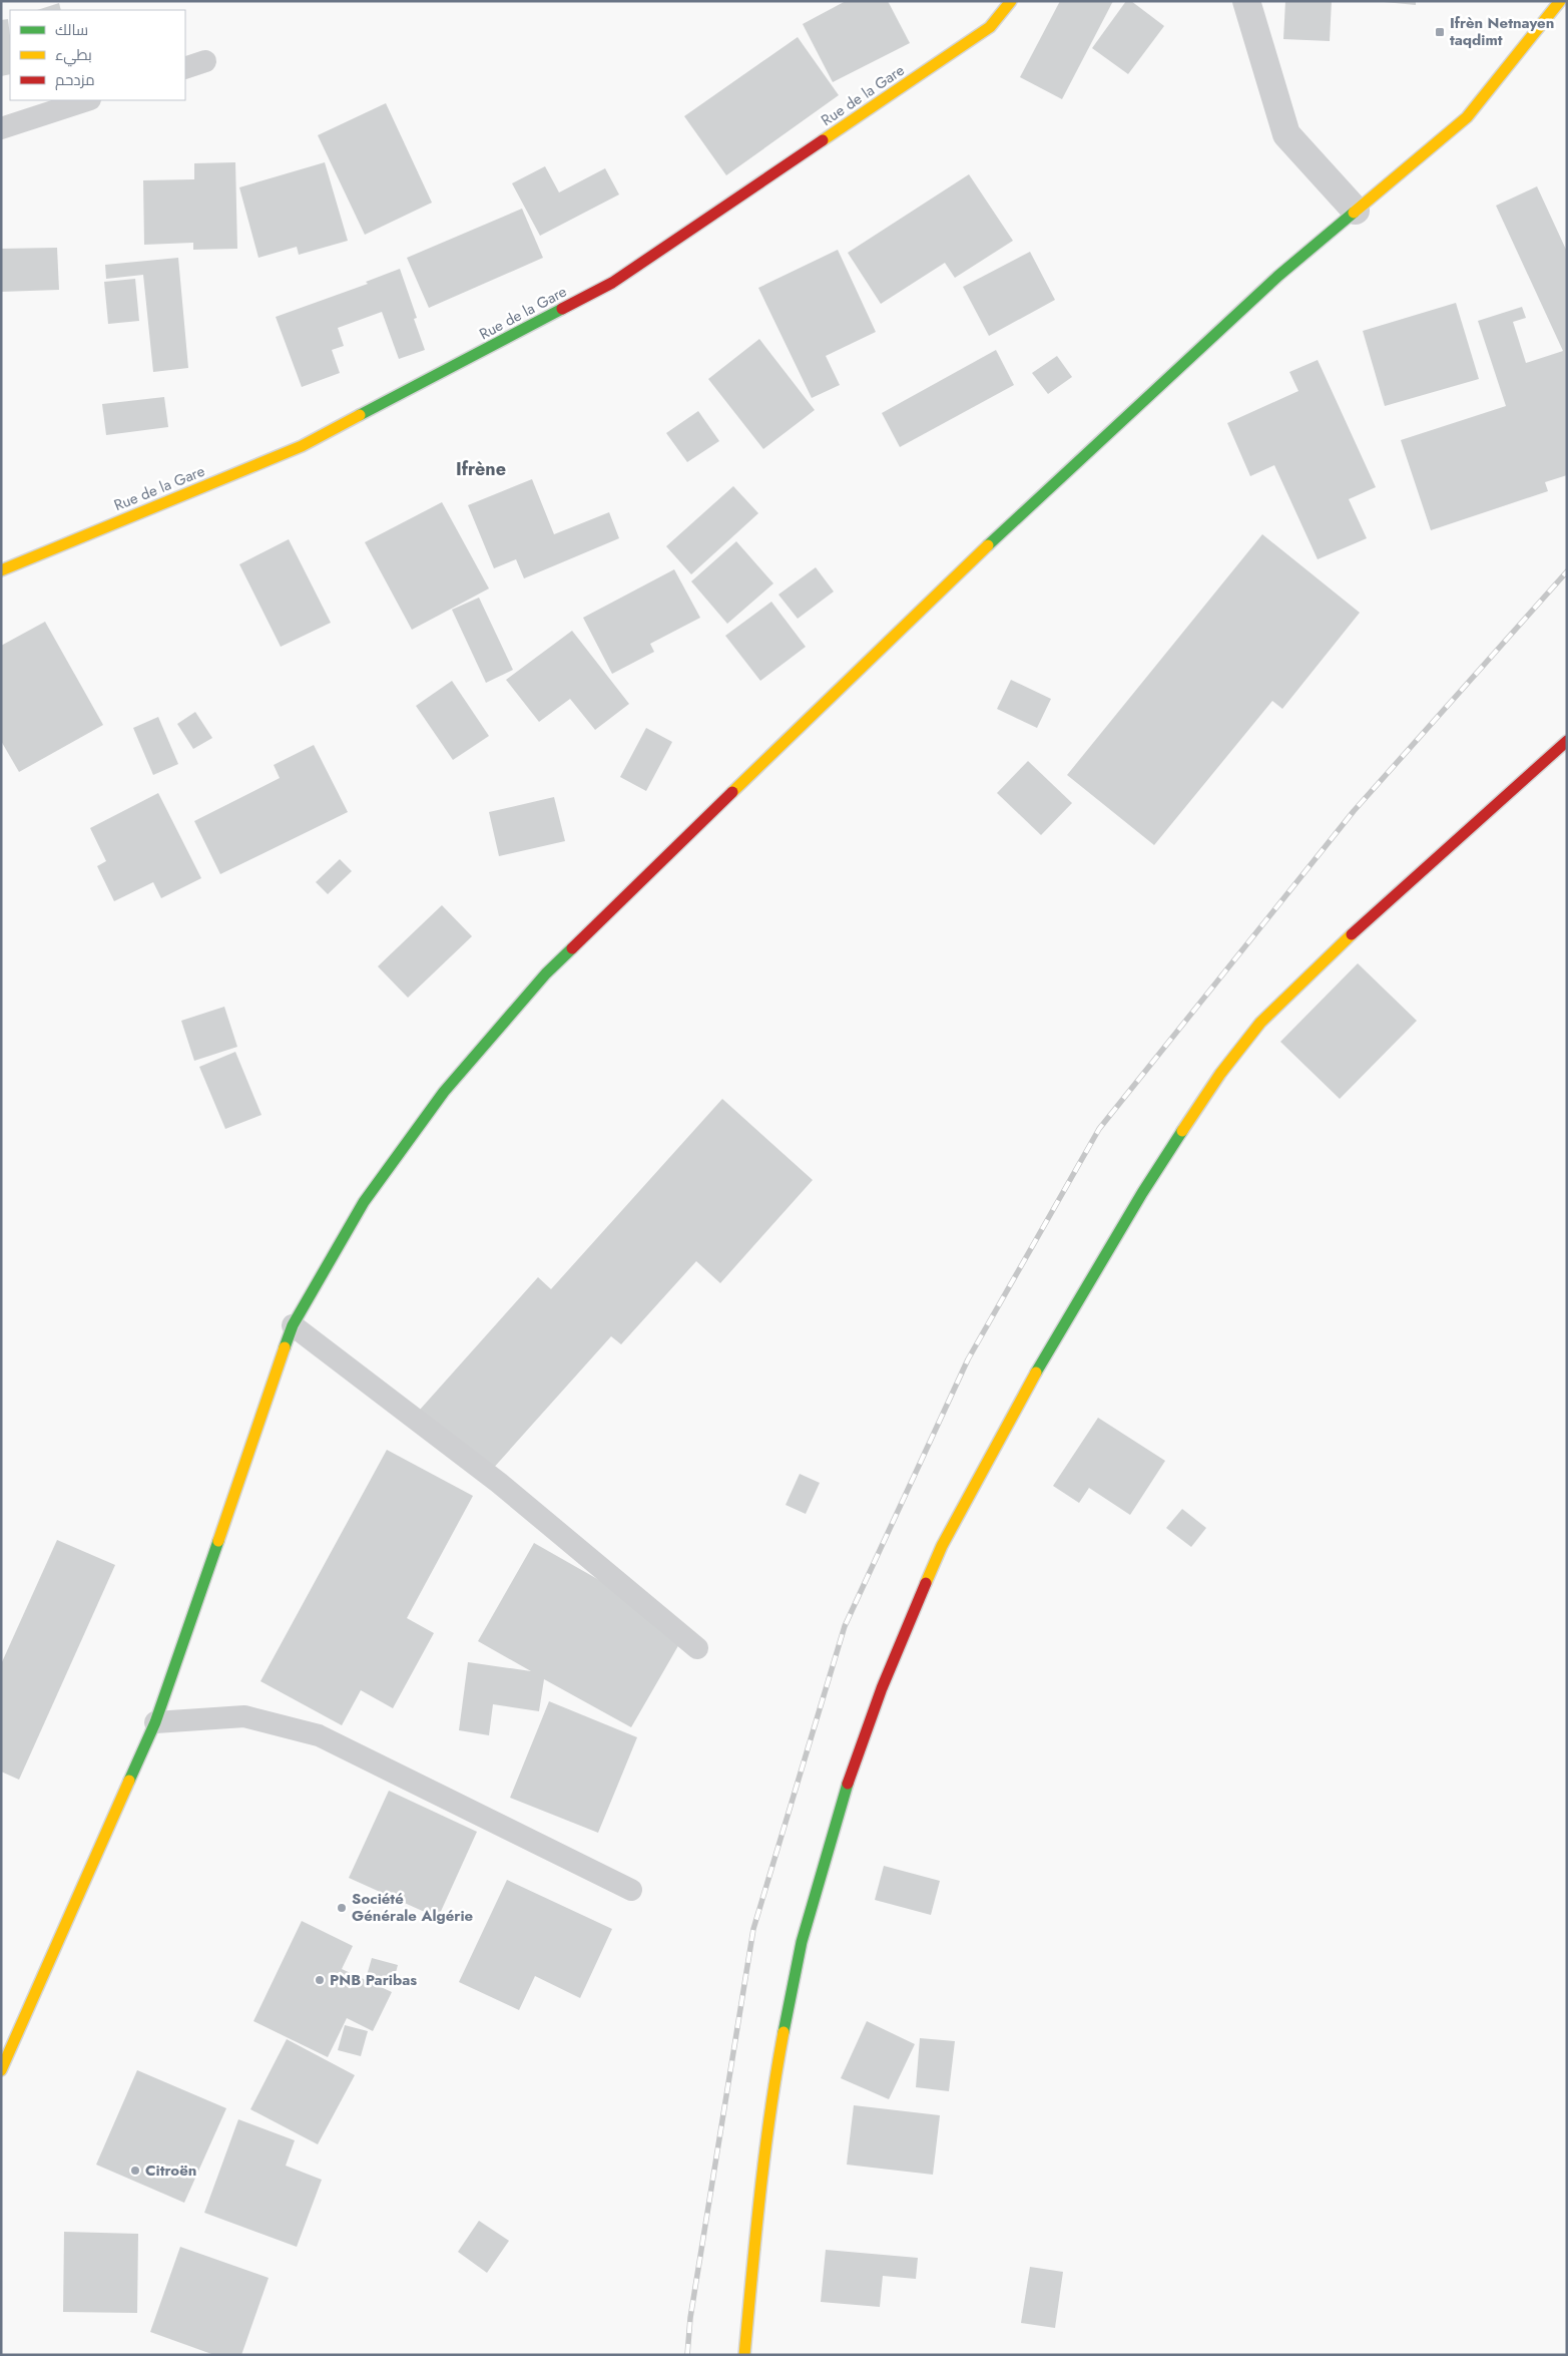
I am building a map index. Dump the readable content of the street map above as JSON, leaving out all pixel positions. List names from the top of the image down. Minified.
{"streets":{"main road":["Rue de la Gare"]},"districts":["Ifrène"],"places":{"transit":["Ifrèn Netnayen taqdimt"],"other":["Société Générale Algérie","PNB Paribas","Citroën"]},"legend":["سالك","بطيء","مزدحم"]}
